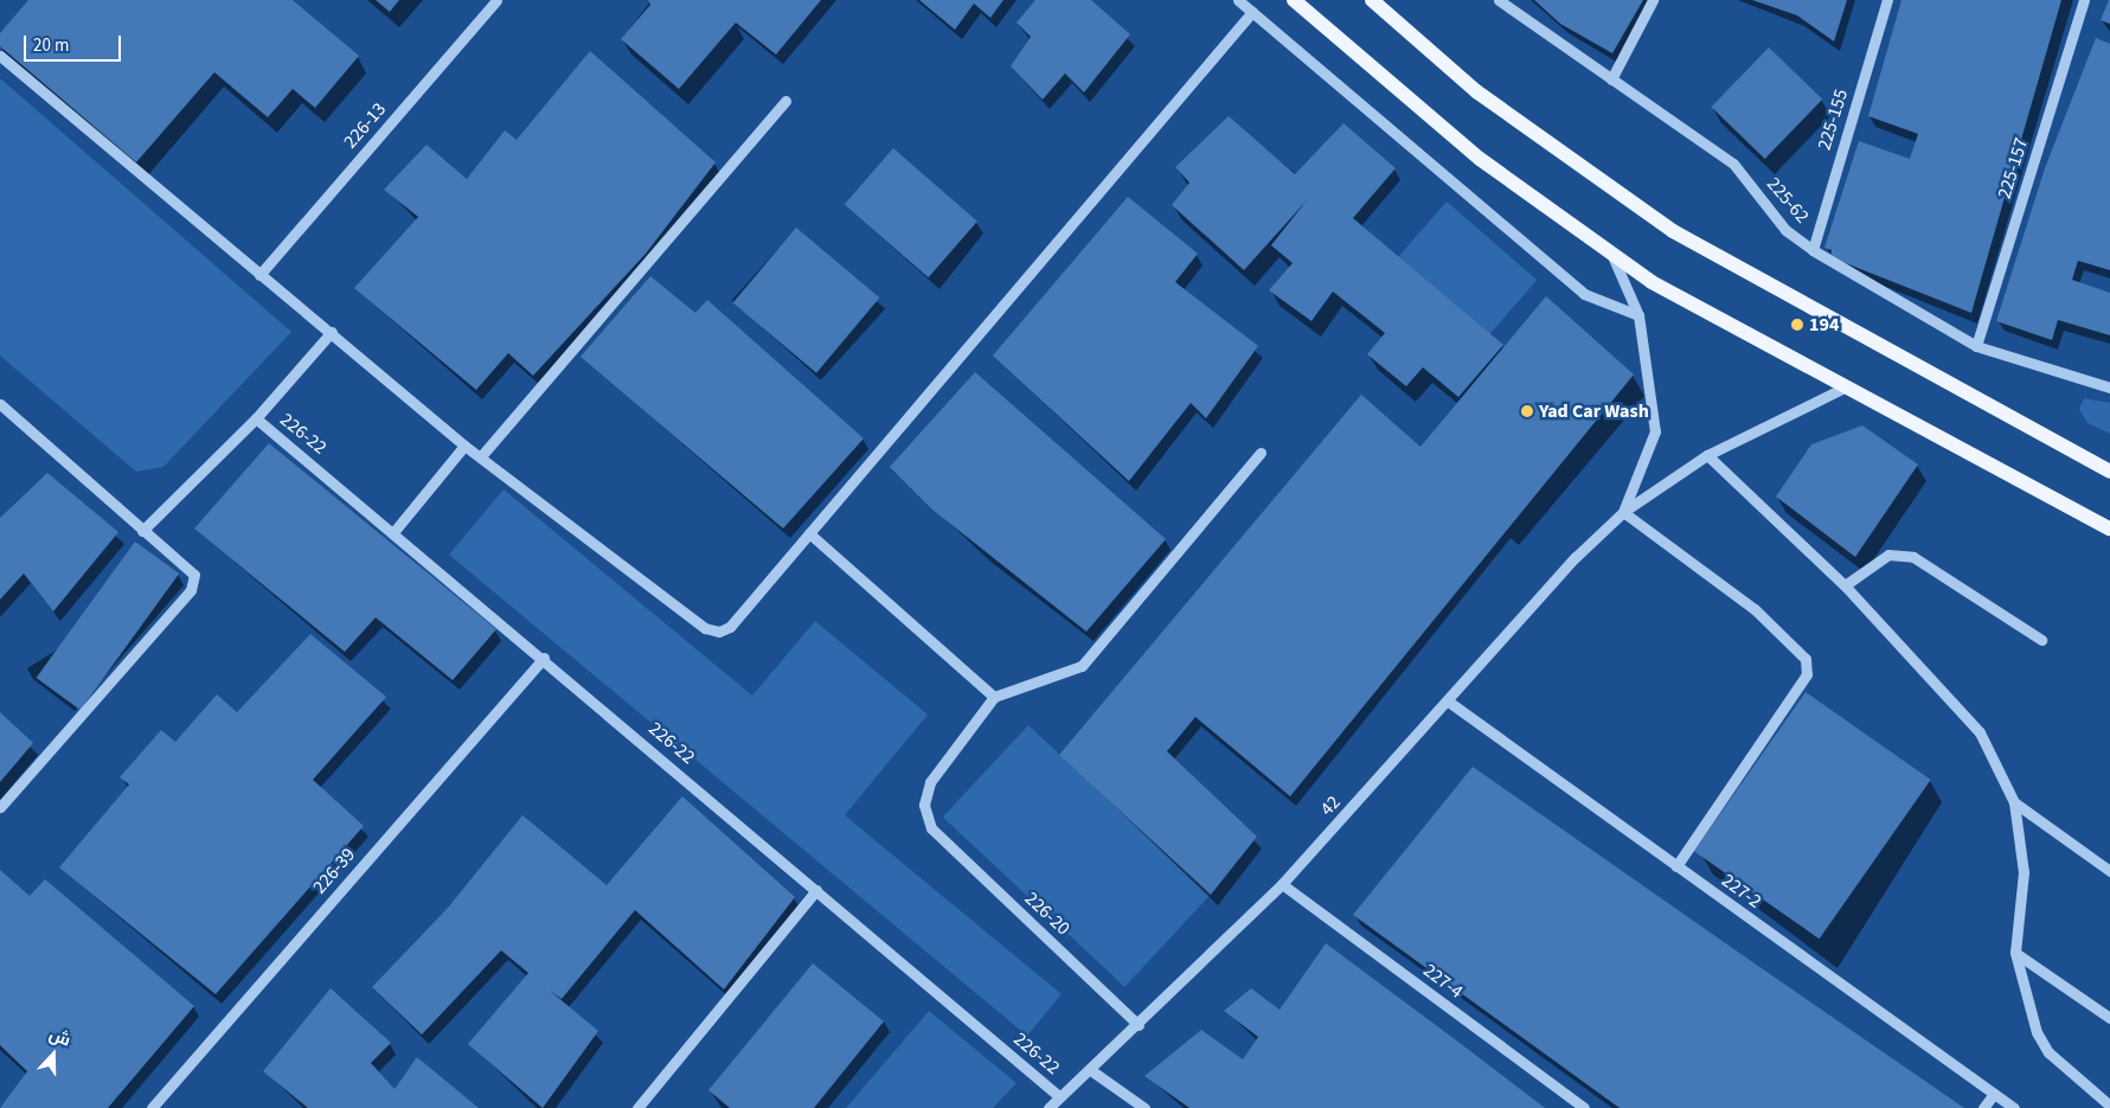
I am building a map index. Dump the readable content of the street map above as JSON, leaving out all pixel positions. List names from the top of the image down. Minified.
{"streets":{"street":["225-155","226-13","225-157","225-62","226-22","42","226-39","227-2","226-20","227-4"]},"crossings":[["225-155","225-62"],["225-157","225-62"],["226-22","42"],["226-22","226-39"],["42","227-2"],["42","226-20"],["42","227-4"]],"places":["194","Yad Car Wash"],"scale_bar":"20 m","north":"top"}
